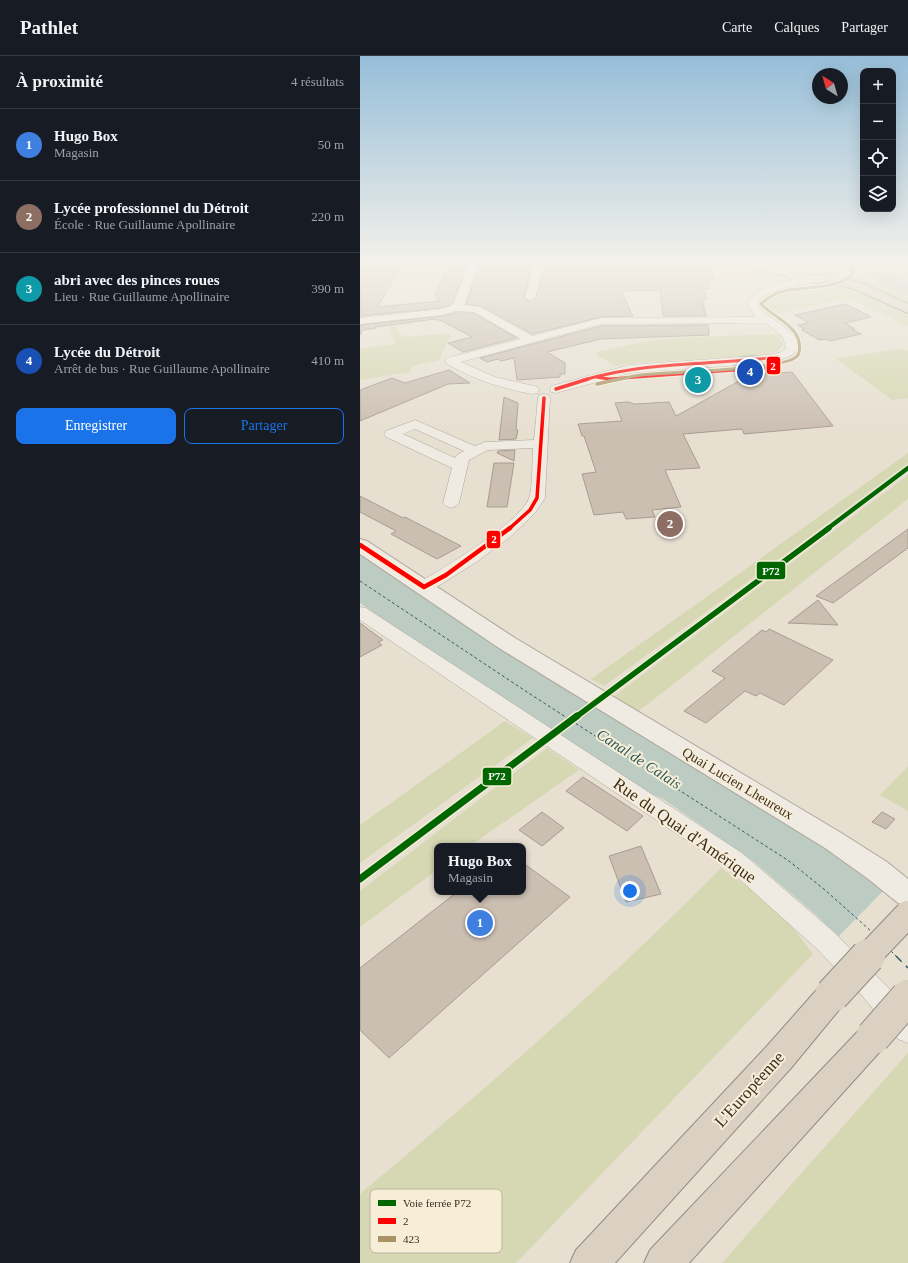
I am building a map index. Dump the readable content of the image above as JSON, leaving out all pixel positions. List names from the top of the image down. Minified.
{"streets":{"highway":["L'Européenne"],"street":["Quai Lucien Lheureux","Rue du Quai d'Amérique"]},"water":["Canal de Calais"],"lines":["transit line 423","transit line 2","rail line P72"],"legend":["Voie ferrée P72","2","423"],"north":"top left","page":{"header":"Pathlet","nav":["Carte","Calques","Partager"],"heading":["À proximité","4 résultats"],"map_buttons":["+","−"],"list":[{"mark":"1","name":"Hugo Box","note":"Magasin","value":"50 m"},{"mark":"2","name":"Lycée professionnel du Détroit","note":"École · Rue Guillaume Apollinaire","value":"220 m"},{"mark":"3","name":"abri avec des pinces roues","note":"Lieu · Rue Guillaume Apollinaire","value":"390 m"},{"mark":"4","name":"Lycée du Détroit","note":"Arrêt de bus · Rue Guillaume Apollinaire","value":"410 m"}],"pins":["4","3","2","1"],"buttons":["Enregistrer","Partager"],"popup":["Hugo Box","Magasin"]}}
